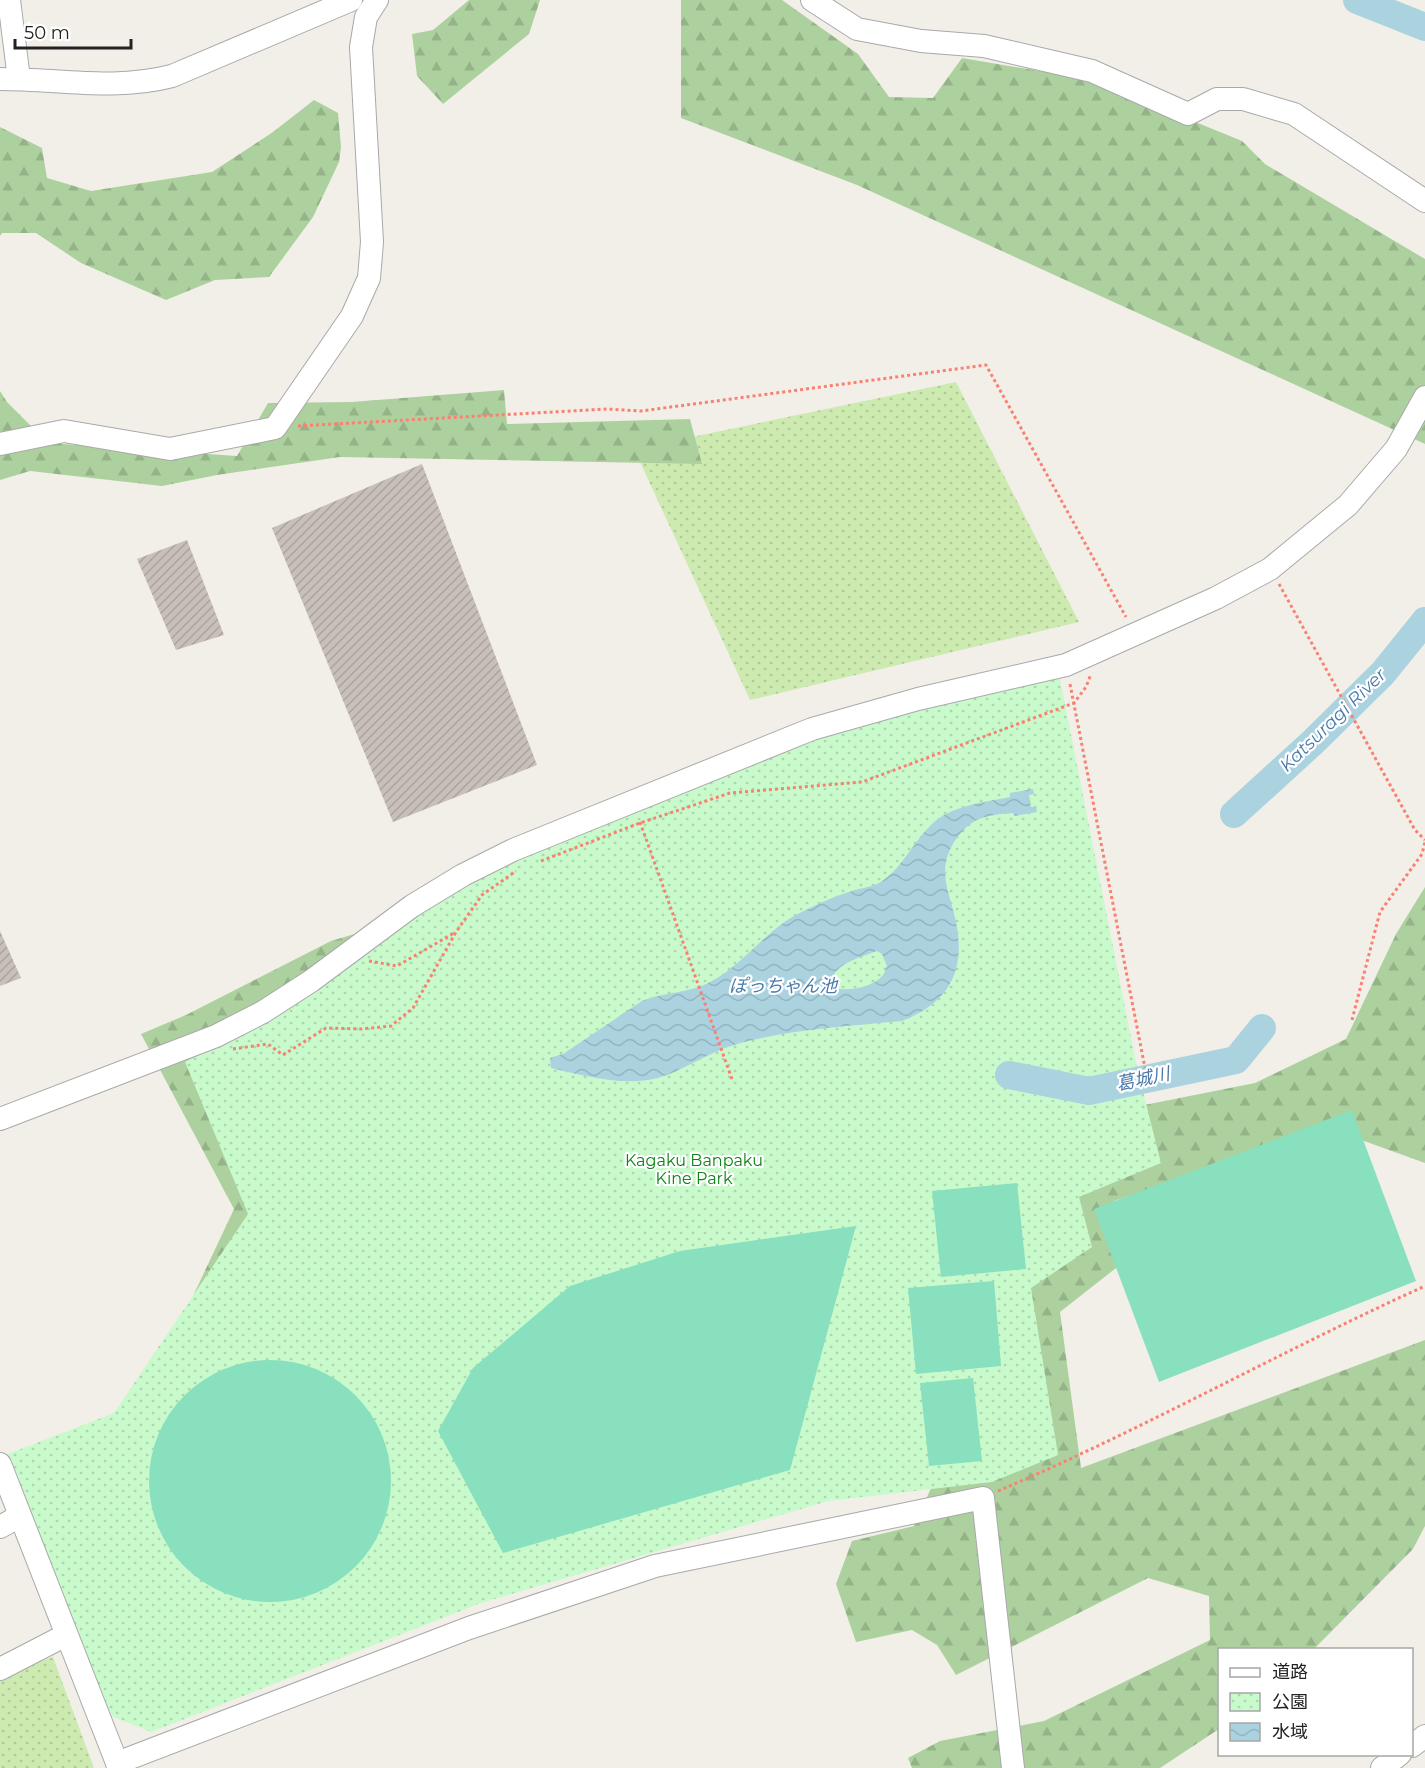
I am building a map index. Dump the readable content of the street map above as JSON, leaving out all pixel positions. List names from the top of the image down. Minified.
{"water":["Katsuragi River","ぽっちゃん池","葛城川"],"parks":["Kagaku Banpaku Kine Park"],"legend":["道路","公園","水域"],"scale_bar":"50 m"}
